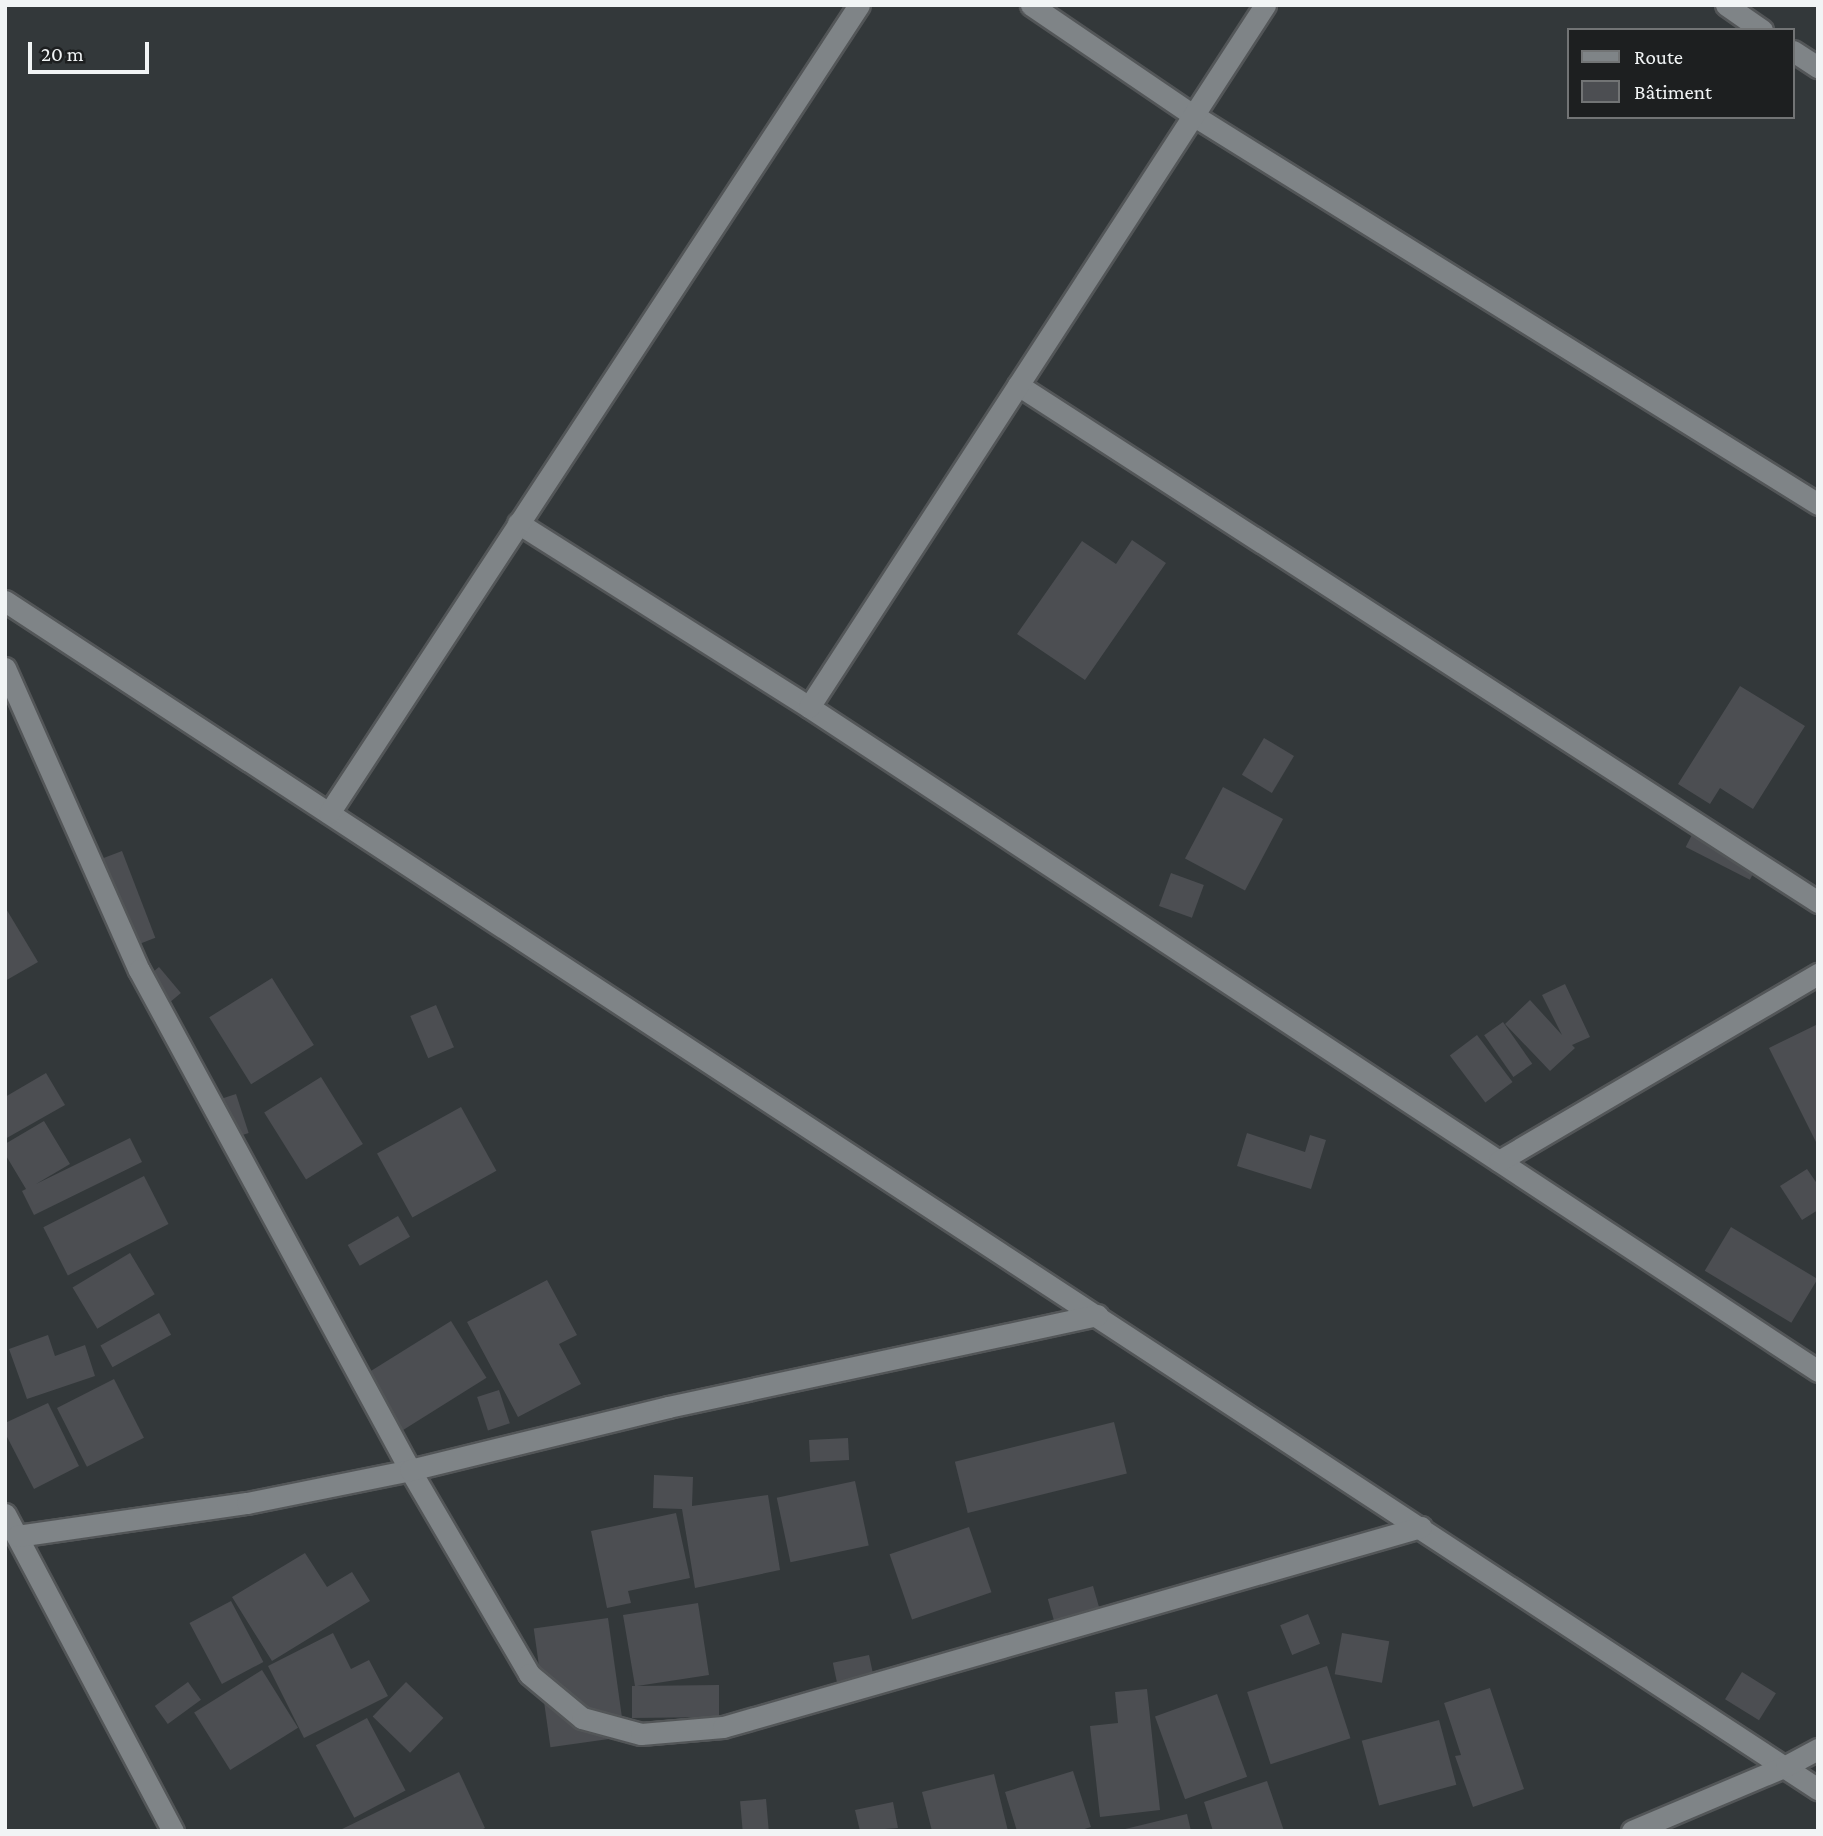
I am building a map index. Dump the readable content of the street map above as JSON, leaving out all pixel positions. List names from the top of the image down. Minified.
{"legend":["Route","Bâtiment"],"scale_bar":"20 m"}
